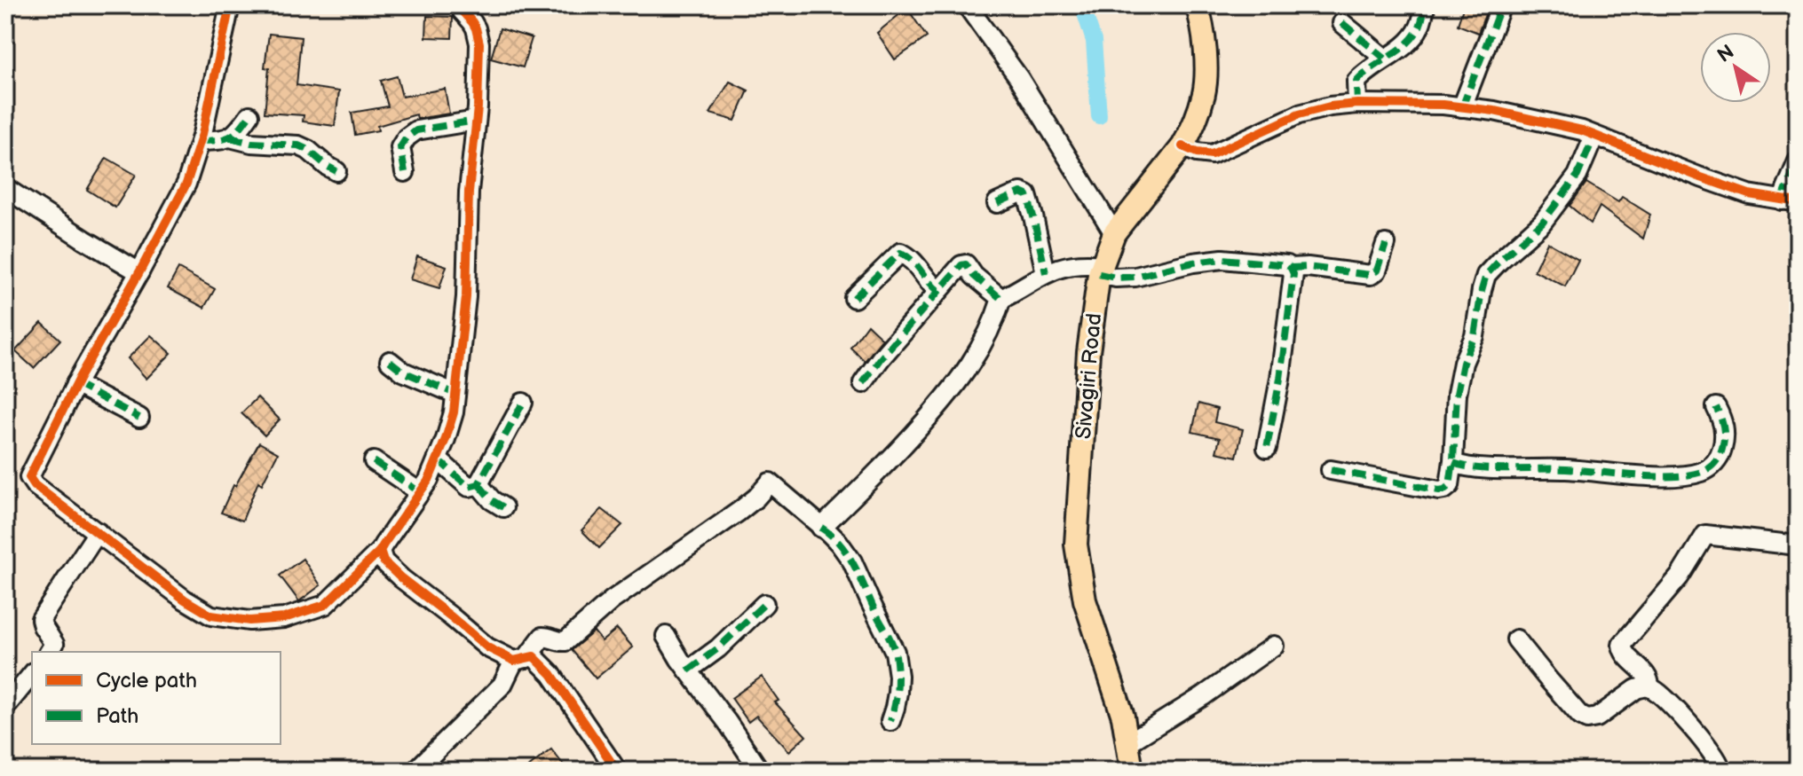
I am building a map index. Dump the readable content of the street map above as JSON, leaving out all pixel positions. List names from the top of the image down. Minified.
{"streets":{"main road":["Sivagiri Road"]},"legend":["Cycle path","Path"],"north":"top left"}
